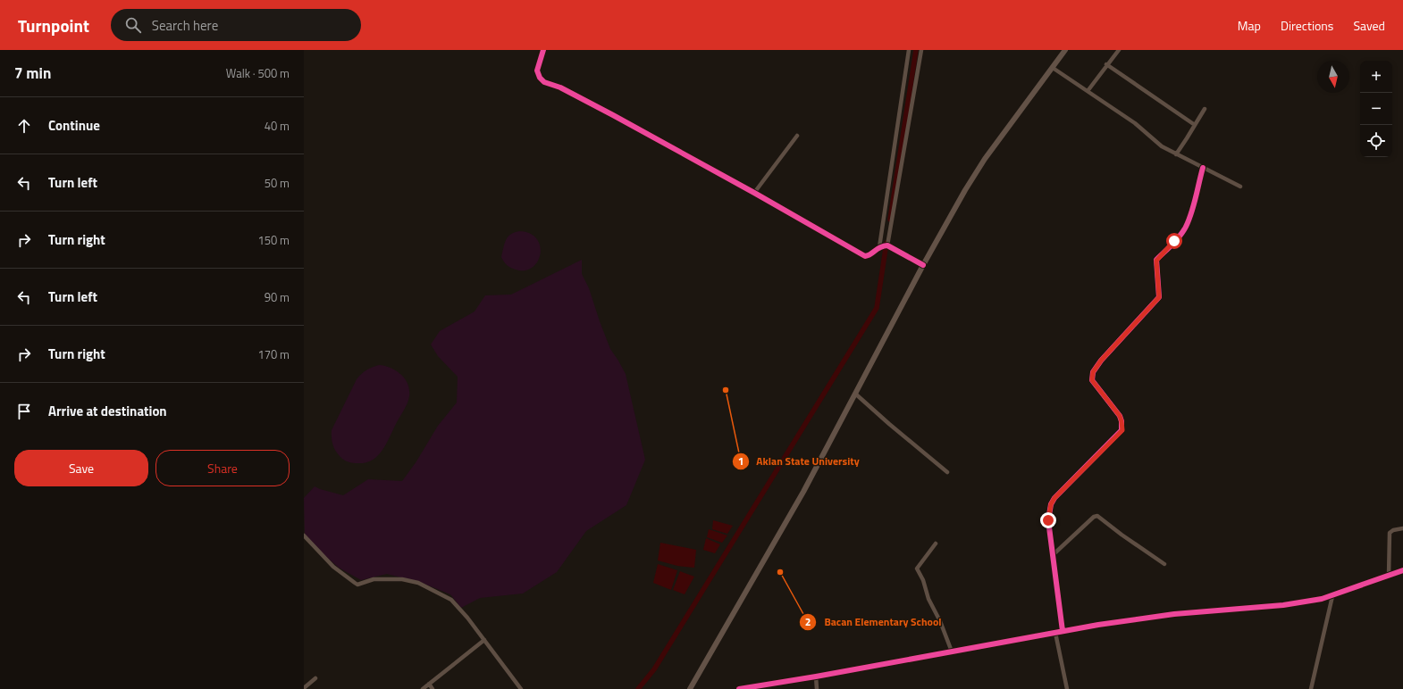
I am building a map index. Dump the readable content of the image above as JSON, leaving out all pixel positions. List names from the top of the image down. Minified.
{"places":["Aklan State University","Bacan Elementary School"],"north":"bottom","page":{"header":"Turnpoint","search":"Search here","nav":["Map","Directions","Saved"],"heading":["7 min","Walk · 500 m"],"map_buttons":["+","−"],"list":[["Continue","40 m"],["Turn left","50 m"],["Turn right","150 m"],["Turn left","90 m"],["Turn right","170 m"],"Arrive at destination"],"buttons":["Save","Share"]}}
